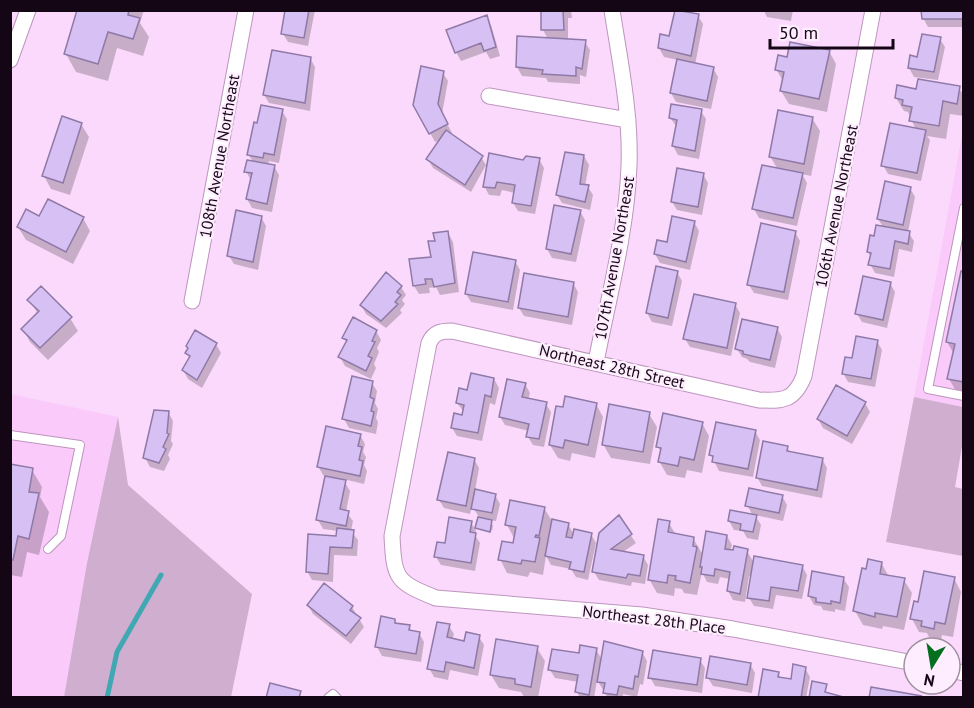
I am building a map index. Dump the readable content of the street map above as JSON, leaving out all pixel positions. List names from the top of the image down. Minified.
{"streets":{"street":["108th Avenue Northeast","106th Avenue Northeast","107th Avenue Northeast","Northeast 28th Street","Northeast 28th Place"]},"crossings":[["106th Avenue Northeast","Northeast 28th Street"],["107th Avenue Northeast","Northeast 28th Street"],["Northeast 28th Street","Northeast 28th Place"]],"scale_bar":"50 m","north":"bottom"}
